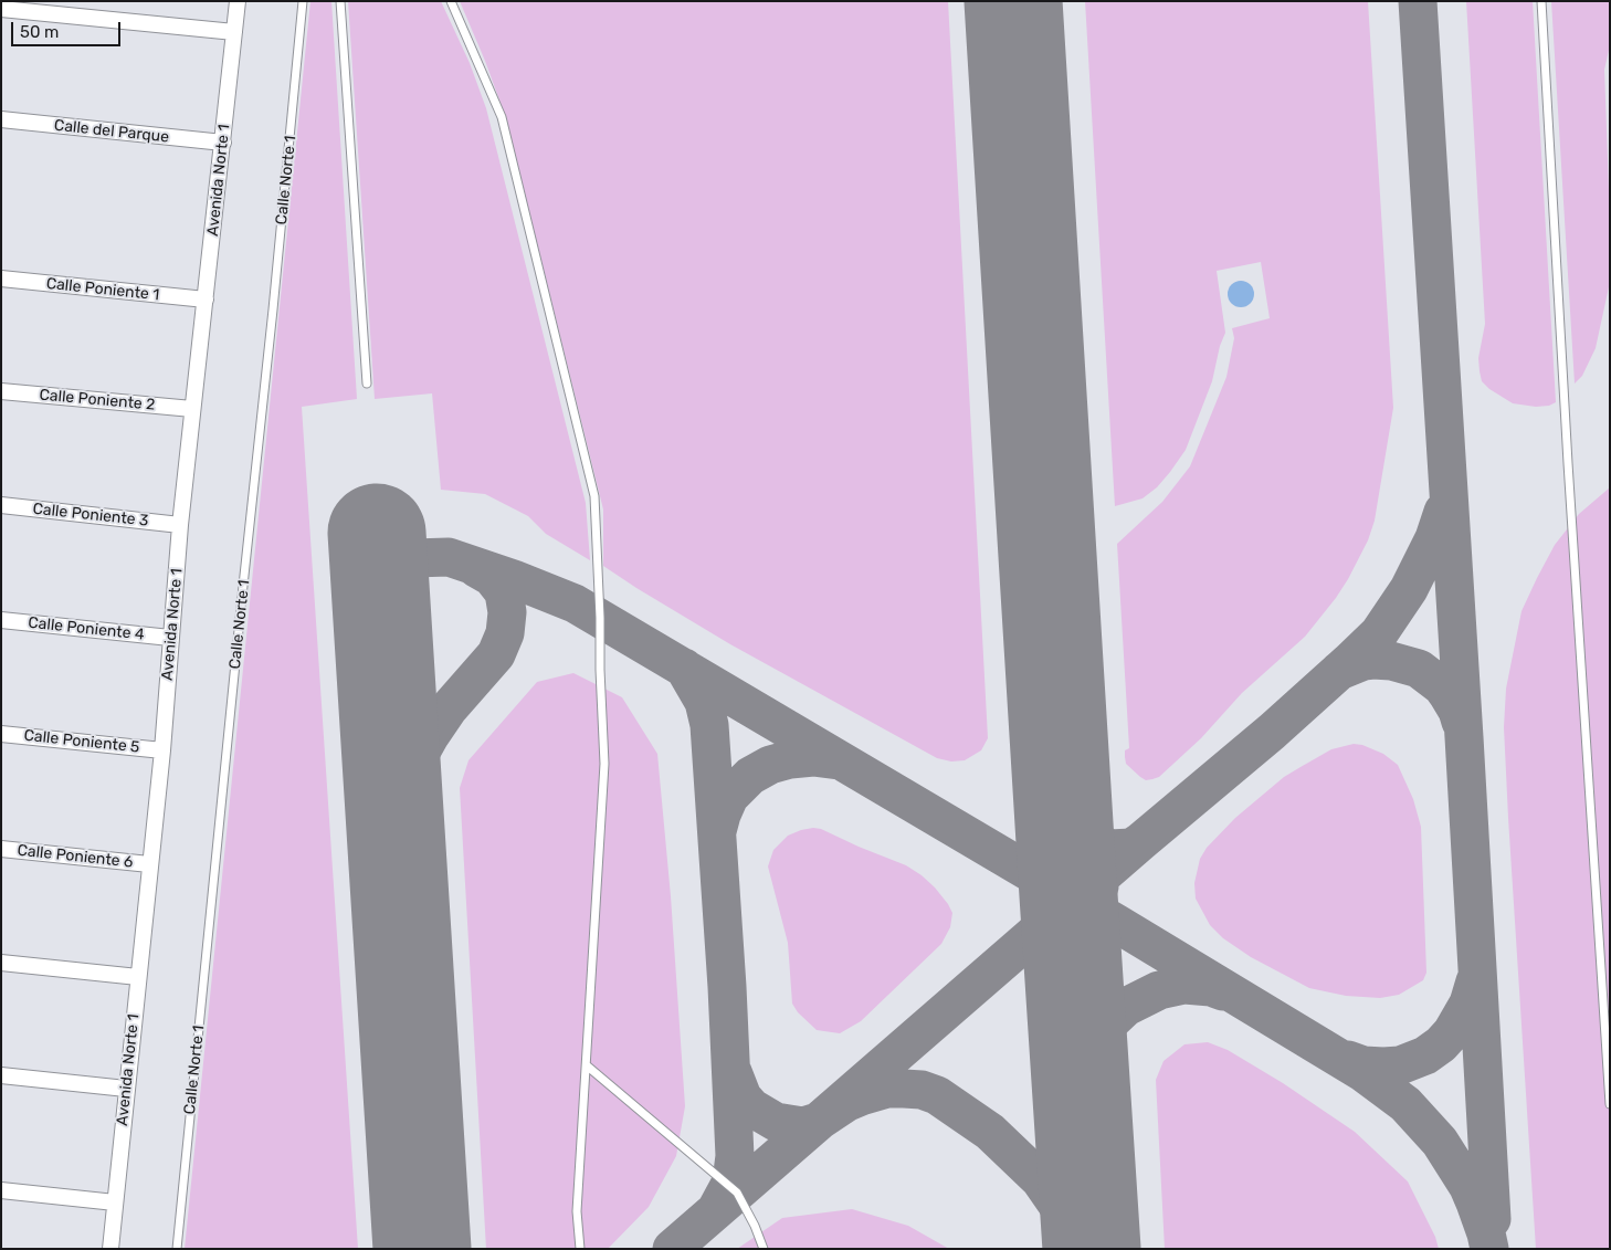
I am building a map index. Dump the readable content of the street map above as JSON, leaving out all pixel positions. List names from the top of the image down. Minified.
{"streets":{"street":["Calle del Parque","Avenida Norte 1","Calle Poniente 1","Calle Poniente 2","Calle Poniente 3","Calle Poniente 4","Calle Poniente 5","Calle Poniente 6"],"lane":["Calle Norte 1"]},"crossings":[["Calle del Parque","Avenida Norte 1"],["Avenida Norte 1","Calle Poniente 1"],["Avenida Norte 1","Calle Poniente 2"],["Avenida Norte 1","Calle Poniente 3"],["Avenida Norte 1","Calle Poniente 4"],["Avenida Norte 1","Calle Poniente 5"],["Avenida Norte 1","Calle Poniente 6"]],"scale_bar":"50 m"}
